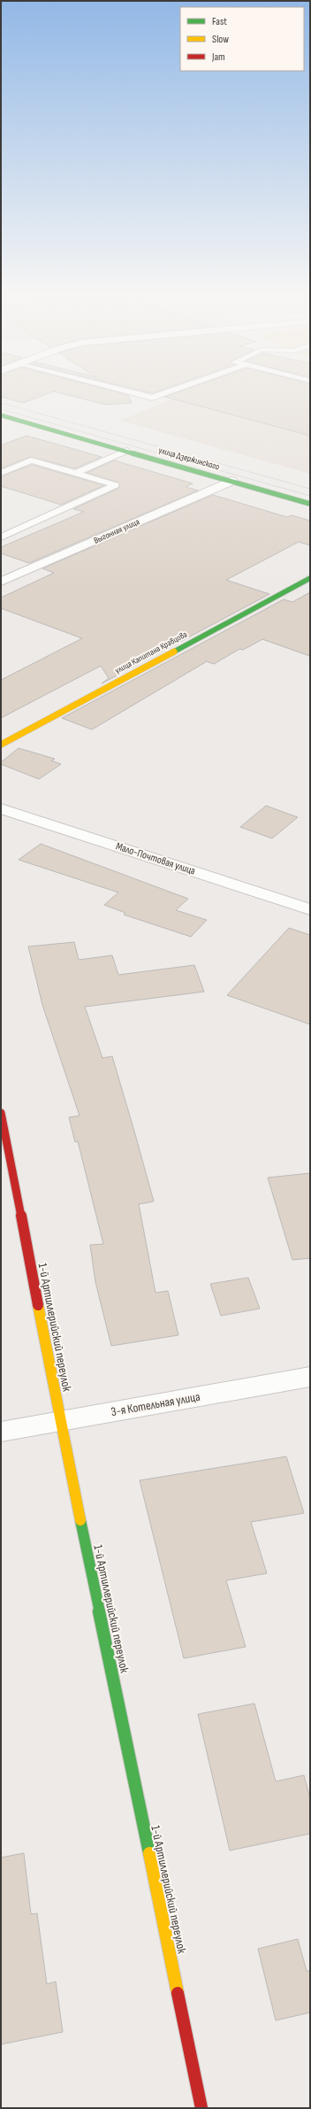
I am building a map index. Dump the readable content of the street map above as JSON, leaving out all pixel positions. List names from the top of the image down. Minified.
{"streets":{"street":["улица Дзержинского","Выгонная улица","улица Капитана Кравцова","Мало-Почтовая улица","1-й Артиллерийский переулок","3-я Котельная улица"]},"crossings":[["улица Дзержинского","Выгонная улица"],["1-й Артиллерийский переулок","3-я Котельная улица"]],"legend":["Fast","Slow","Jam"]}
